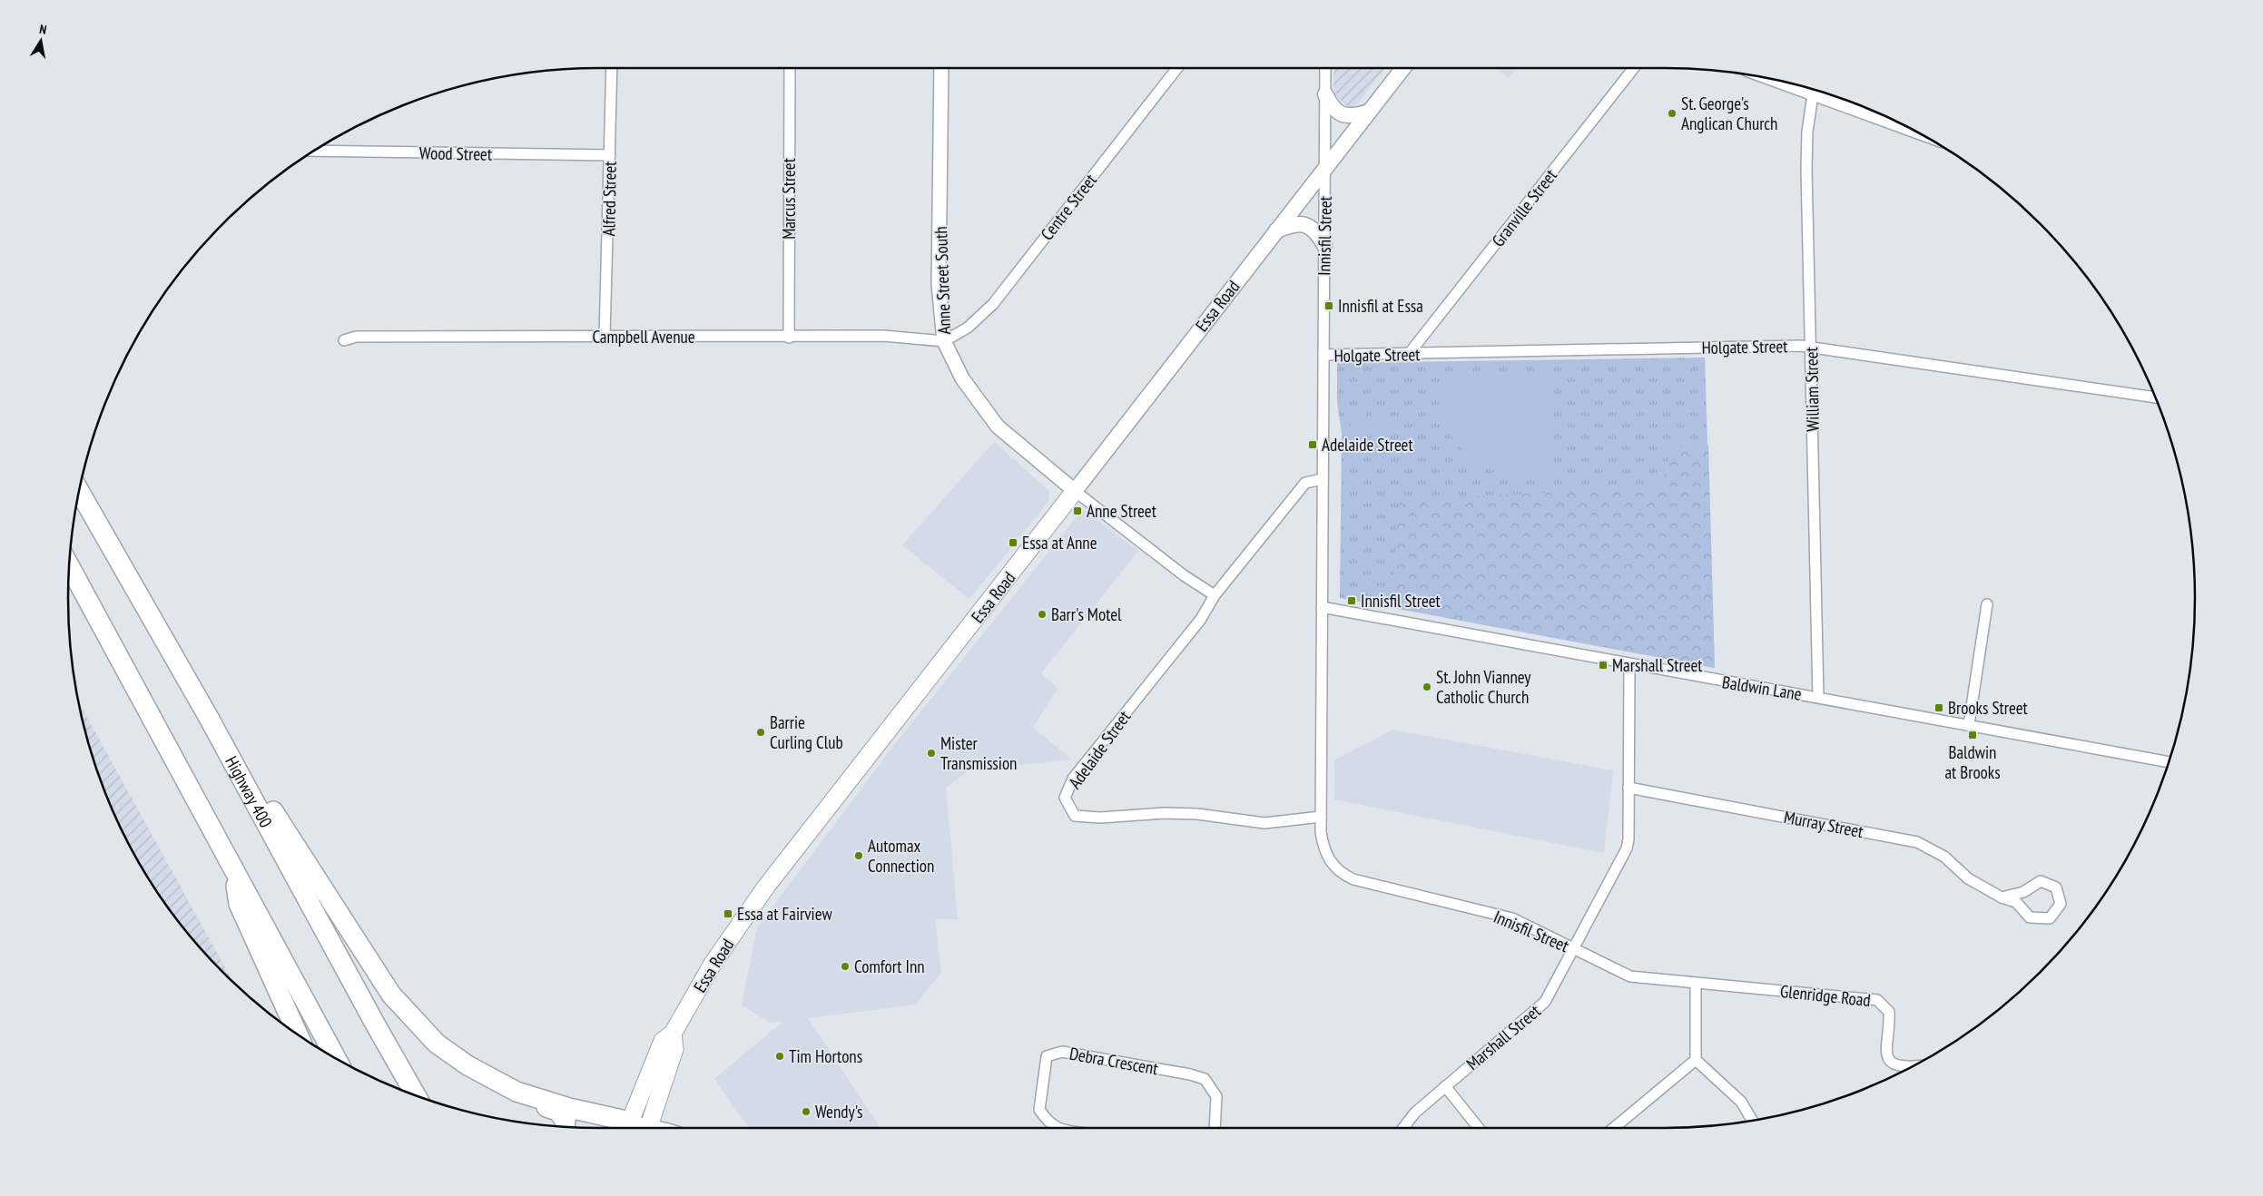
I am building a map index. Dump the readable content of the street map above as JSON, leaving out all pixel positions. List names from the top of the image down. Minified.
{"streets":{"highway":["Highway 400"],"main road":["Essa Road"],"street":["Wood Street","Alfred Street","Marcus Street","Centre Street","Granville Street","Innisfil Street","Anne Street South","Campbell Avenue","Holgate Street","William Street","Baldwin Lane","Adelaide Street","Murray Street","Glenridge Road","Marshall Street","Debra Crescent"]},"crossings":[["Wood Street","Alfred Street"],["Alfred Street","Campbell Avenue"],["Marcus Street","Campbell Avenue"],["Centre Street","Anne Street South"],["Centre Street","Campbell Avenue"],["Granville Street","Holgate Street"],["Innisfil Street","Essa Road"],["Innisfil Street","Holgate Street"],["Innisfil Street","Baldwin Lane"],["Innisfil Street","Adelaide Street"],["Innisfil Street","Glenridge Road"],["Innisfil Street","Marshall Street"],["Anne Street South","Essa Road"],["Anne Street South","Campbell Avenue"],["Anne Street South","Adelaide Street"],["Holgate Street","William Street"],["William Street","Baldwin Lane"],["Baldwin Lane","Marshall Street"],["Murray Street","Marshall Street"]],"places":{"other":["St. George's Anglican Church","Barr's Motel","St. John Vianney Catholic Church","Barrie Curling Club","Mister Transmission","Automax Connection","Comfort Inn","Tim Hortons","Wendy's"],"transit":["Innisfil at Essa","Adelaide Street","Anne Street","Essa at Anne","Innisfil Street","Marshall Street","Brooks Street","Baldwin at Brooks","Essa at Fairview"]},"north":"top"}
